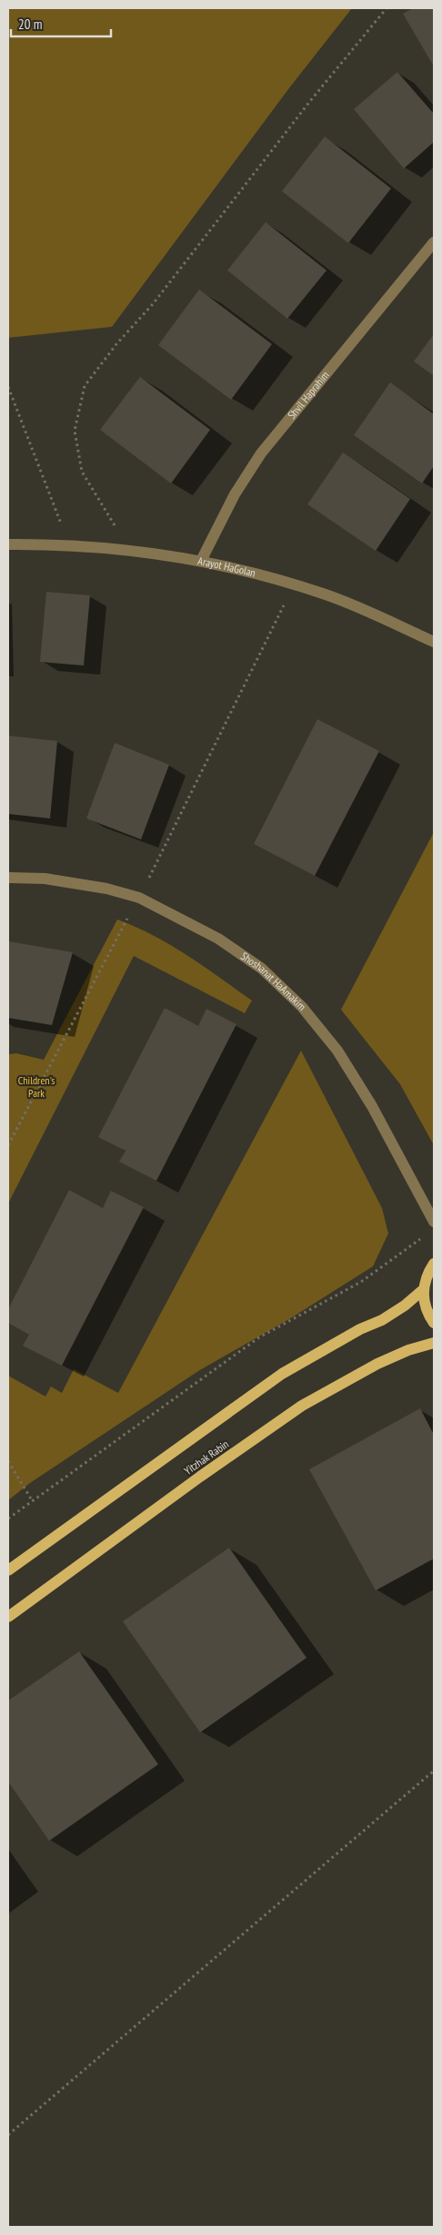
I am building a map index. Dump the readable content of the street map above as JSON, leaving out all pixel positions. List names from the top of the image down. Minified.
{"streets":{"main road":["Yitzhak Rabin"],"street":["Shvil Haprahim","Arayot HaGolan","Shoshanat HaAmakim"]},"crossings":[["Shvil Haprahim","Arayot HaGolan"]],"parks":["Children's Park"],"scale_bar":"20 m"}
